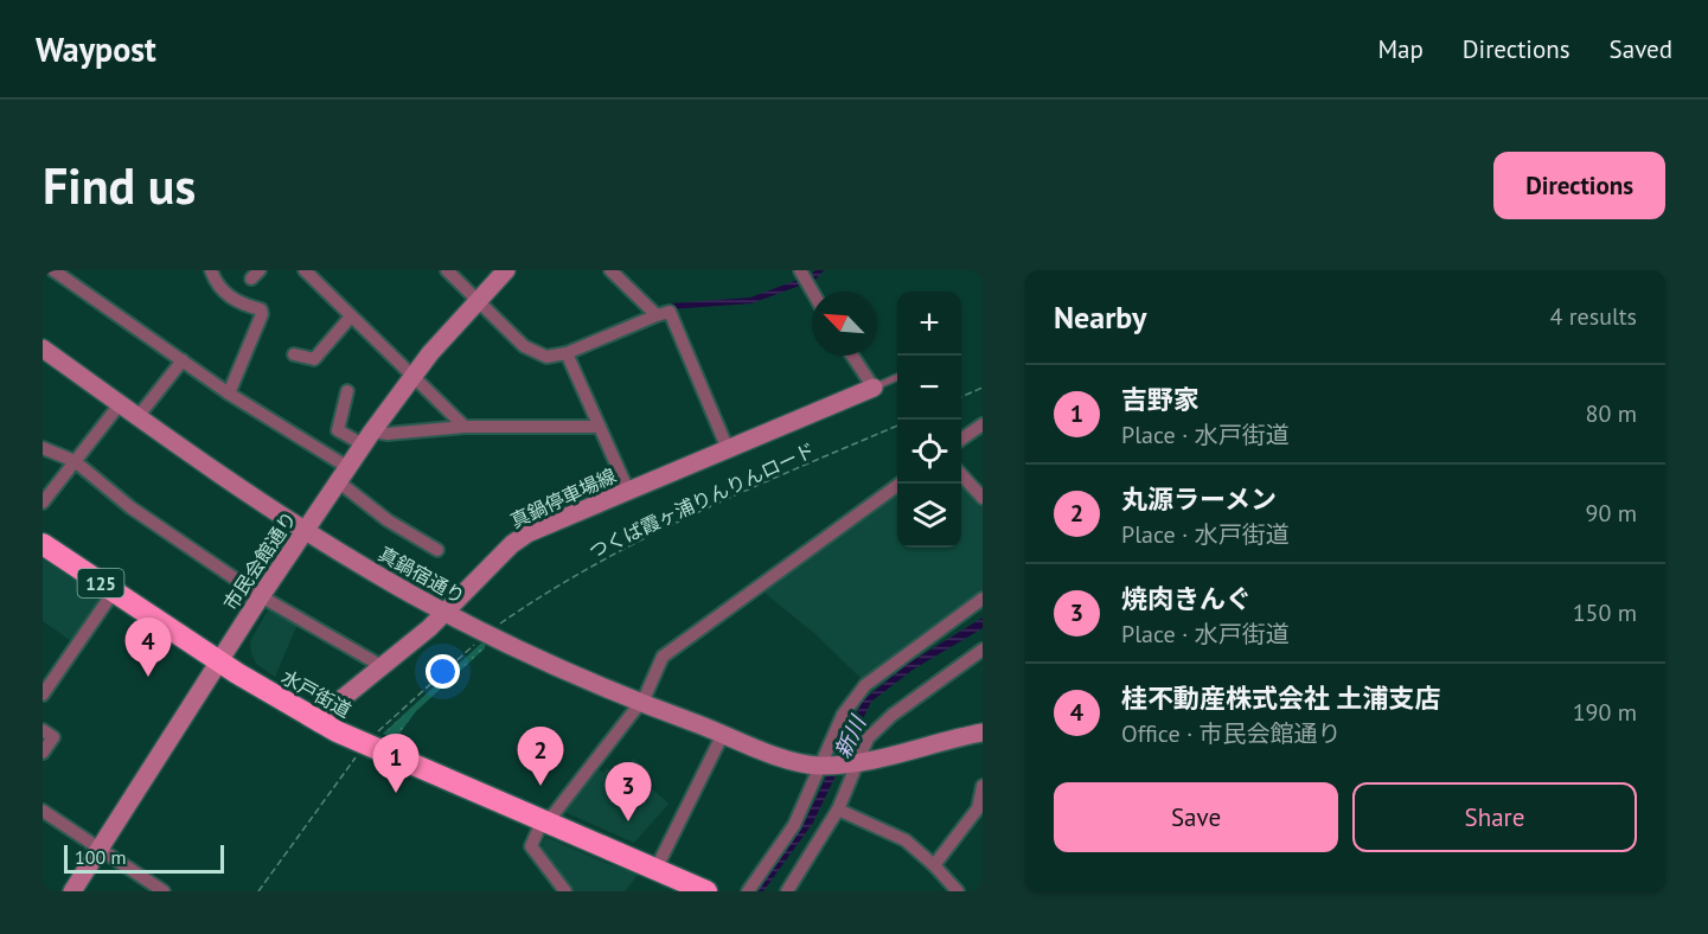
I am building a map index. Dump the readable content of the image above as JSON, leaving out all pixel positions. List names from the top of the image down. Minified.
{"streets":{"highway":["125","水戸街道"],"street":["真鍋停車場線","市民会館通り","真鍋宿通り"],"path":["つくば霞ヶ浦りんりんロード"]},"crossings":[["真鍋停車場線","真鍋宿通り"],["真鍋停車場線","水戸街道"],["つくば霞ヶ浦りんりんロード","真鍋宿通り"],["つくば霞ヶ浦りんりんロード","水戸街道"],["市民会館通り","真鍋宿通り"],["市民会館通り","水戸街道"]],"water":["新川"],"scale_bar":"100 m","north":"top left","page":{"header":"Waypost","nav":["Map","Directions","Saved"],"buttons":["Directions",["Save","Share"]],"title":"Find us","heading":["Nearby","4 results"],"map_buttons":["+","−"],"list":[{"mark":"1","name":"吉野家","note":"Place · 水戸街道","value":"80 m"},{"mark":"2","name":"丸源ラーメン","note":"Place · 水戸街道","value":"90 m"},{"mark":"3","name":"焼肉きんぐ","note":"Place · 水戸街道","value":"150 m"},{"mark":"4","name":"桂不動産株式会社 土浦支店","note":"Office · 市民会館通り","value":"190 m"}],"pins":["4","2","1","3"],"scale":"100 m"}}
